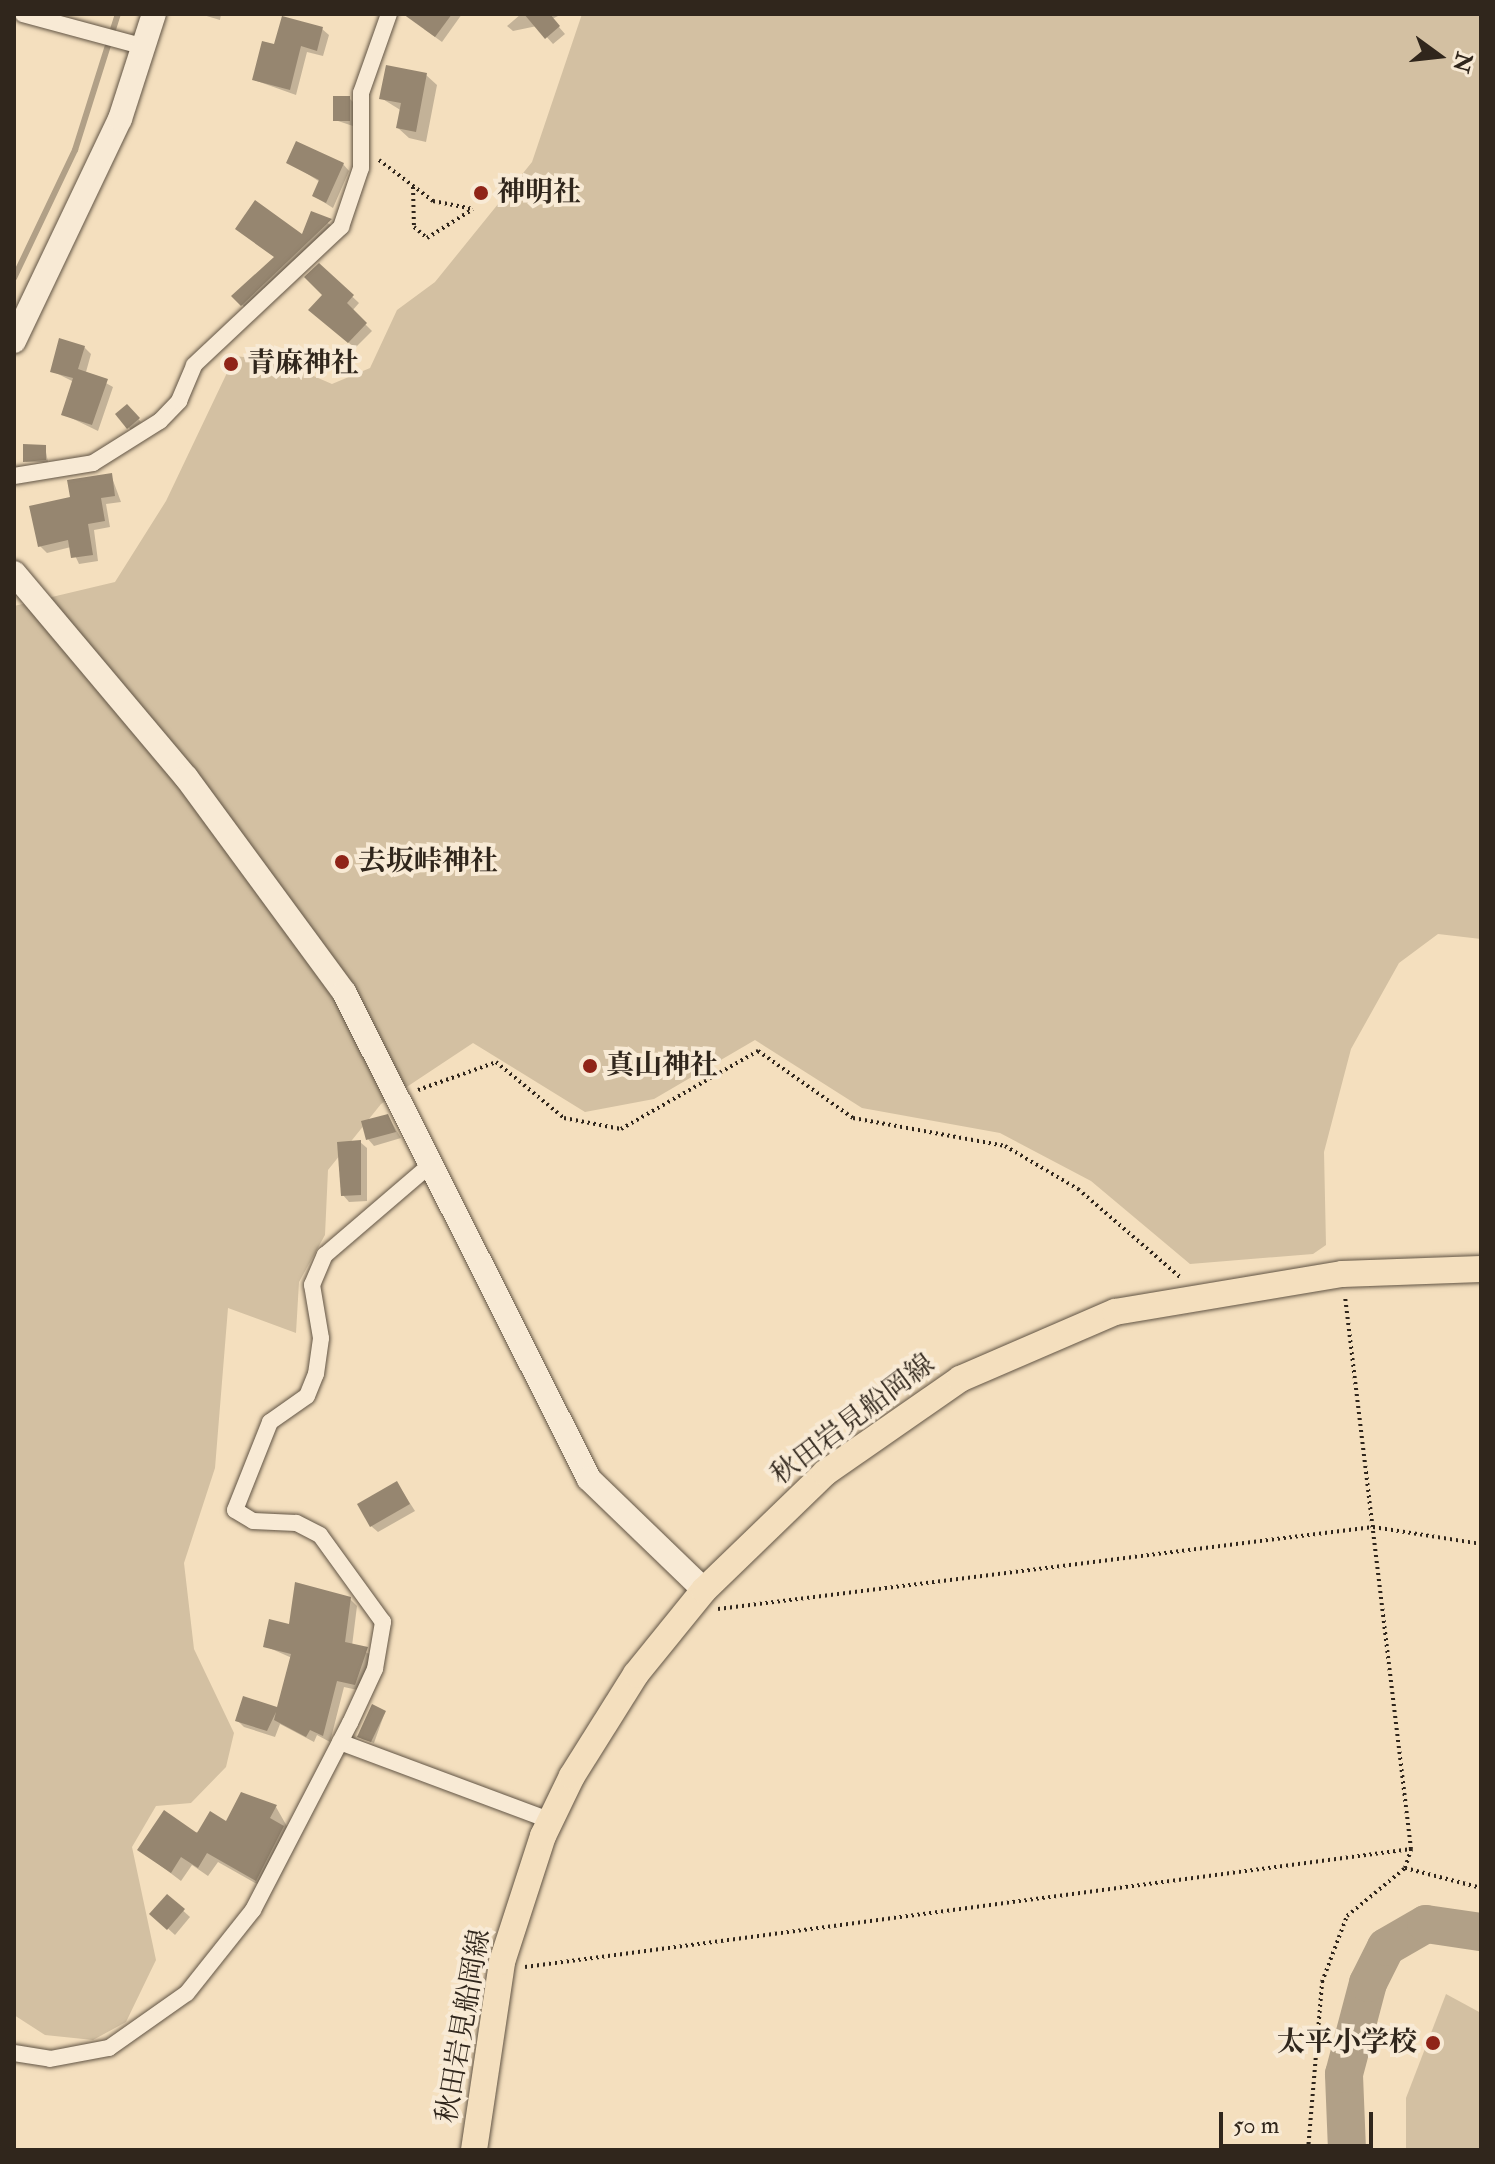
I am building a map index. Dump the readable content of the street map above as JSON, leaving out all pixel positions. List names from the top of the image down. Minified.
{"streets":{"main road":["秋田岩見船岡線"]},"places":["神明社","青麻神社","去坂峠神社","真山神社","太平小学校"],"scale_bar":"50 m","north":"right"}
